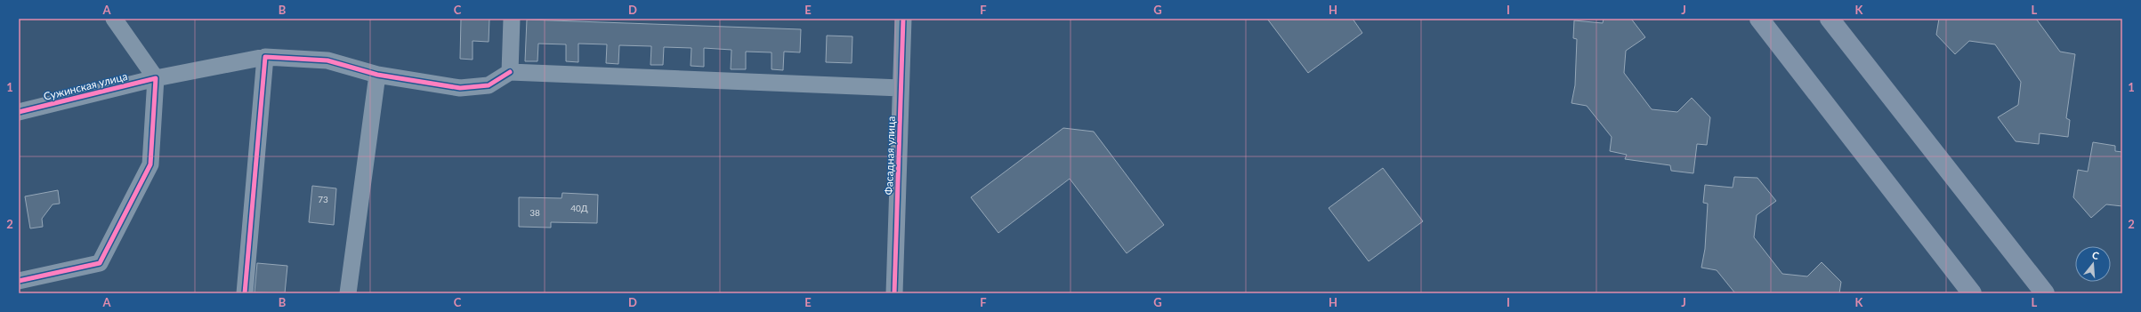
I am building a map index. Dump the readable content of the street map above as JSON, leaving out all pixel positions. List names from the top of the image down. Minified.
{"streets":{"street":["Сужинская улица","Фасадная улица"]},"house_numbers":["73","40Д","38"],"north":"top","grid":{"columns":["A","B","C","D","E","F","G","H","I","J","K","L"],"rows":["1","2"]}}
